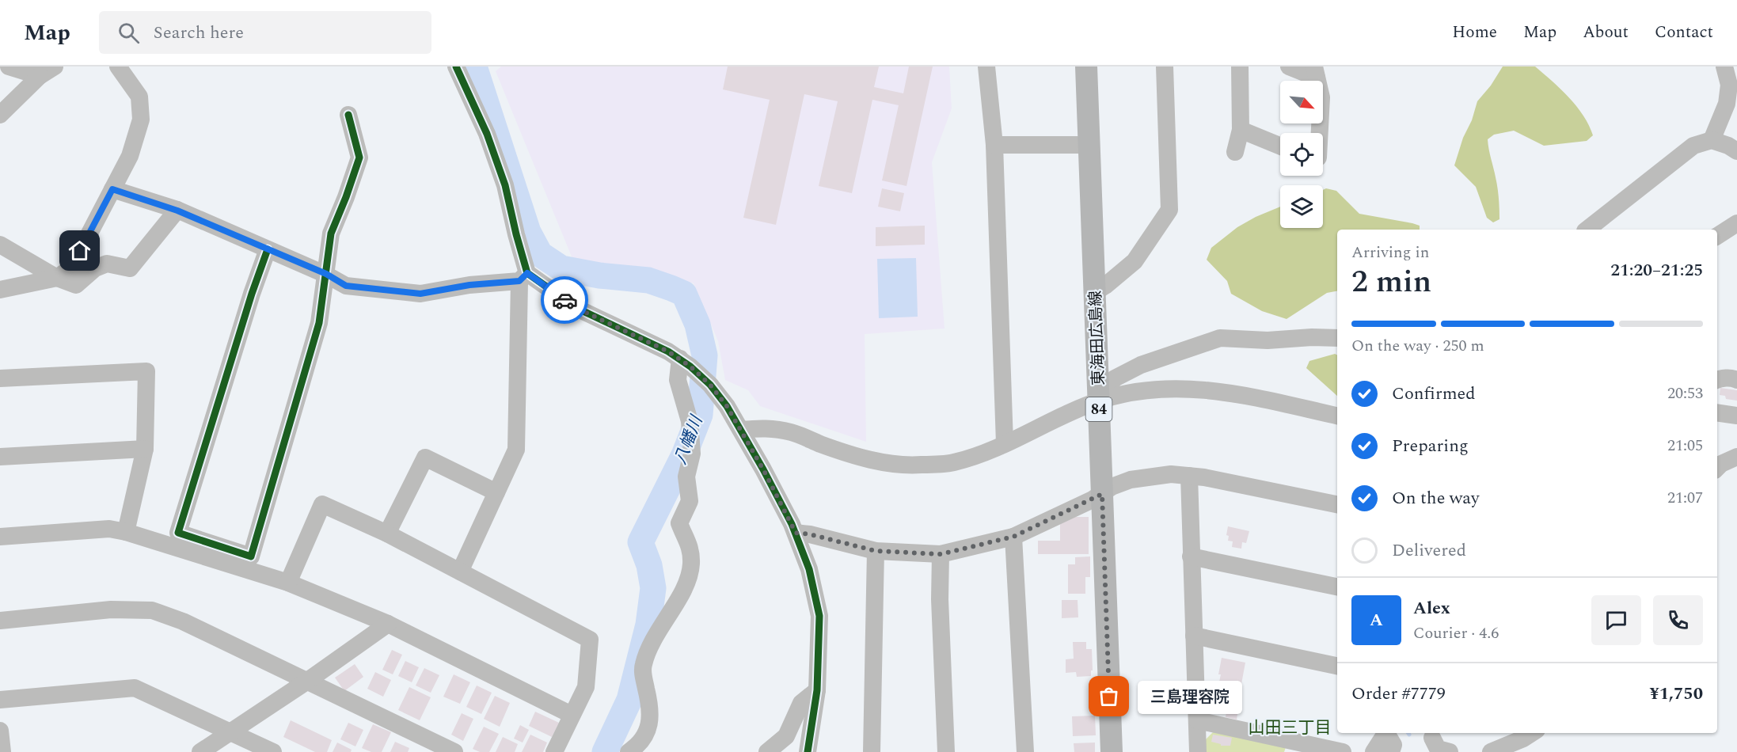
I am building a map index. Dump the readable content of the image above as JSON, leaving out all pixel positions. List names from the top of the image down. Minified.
{"streets":{"main road":["東海田広島線","84"]},"districts":["山田三丁目"],"water":["八幡川"],"places":["三島理容院"],"north":"bottom right","page":{"header":"Map","search":"Search here","nav":["Home","Map","About","Contact"],"heading":["2 min","Arriving in","21:20–21:25"],"panel":["Alex","Courier · 4.6","Order #7779","¥1,750"],"bar":"On the way · 250 m","list":[["Confirmed","20:53"],["Preparing","21:05"],["On the way","21:07"],"Delivered"],"round":"A","bubble":"三島理容院"}}
